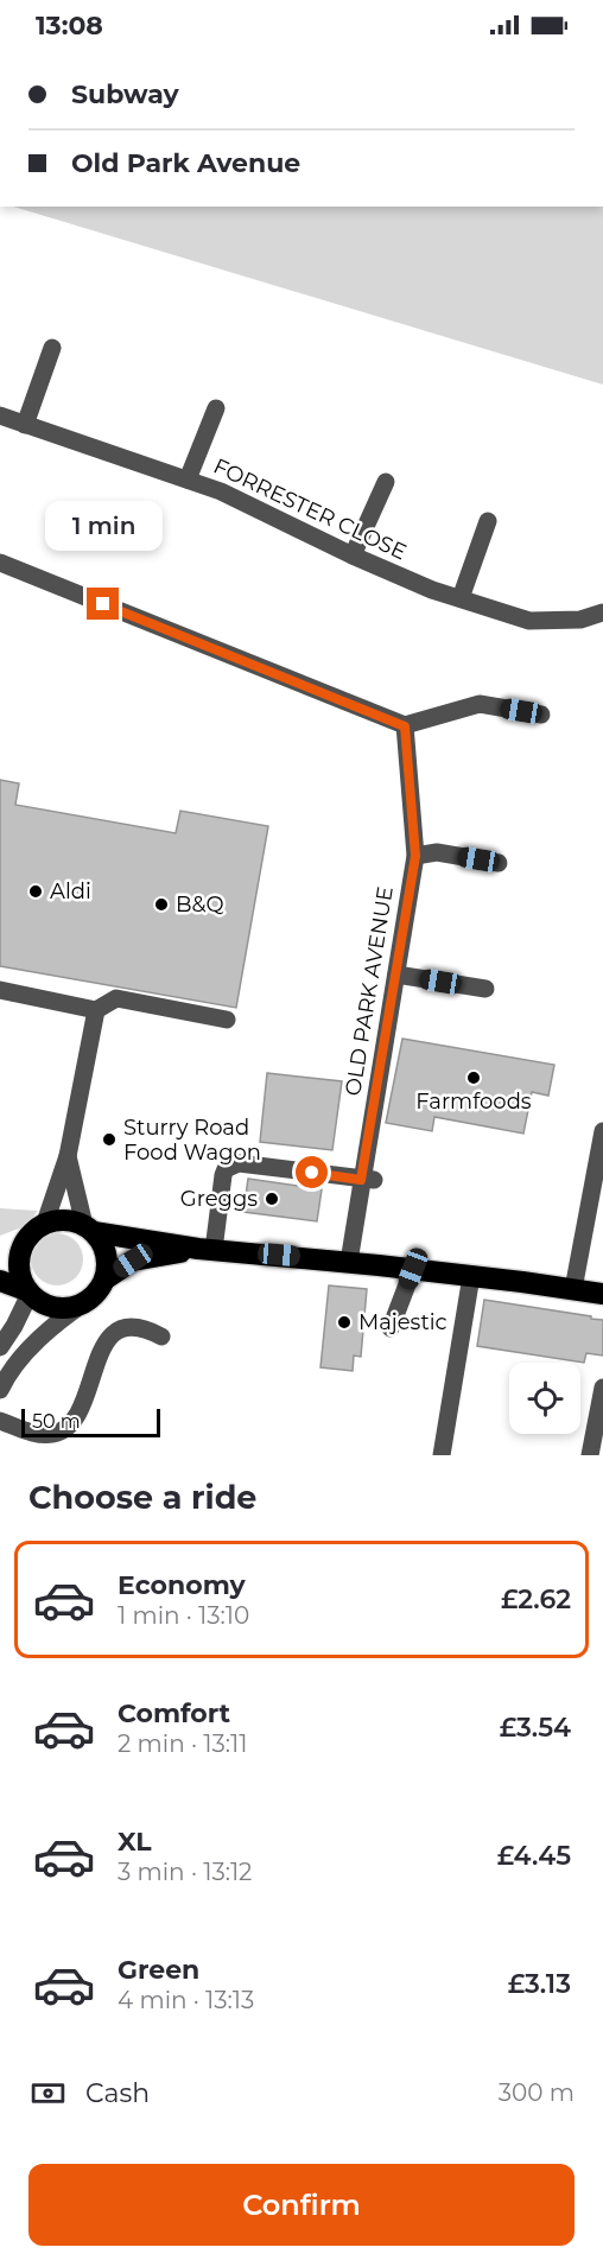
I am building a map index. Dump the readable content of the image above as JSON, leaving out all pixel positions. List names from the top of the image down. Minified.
{"streets":{"street":["FORRESTER CLOSE","OLD PARK AVENUE"]},"places":["Aldi","B&Q","Farmfoods","Sturry Road Food Wagon","Greggs","Majestic"],"scale_bar":"50 m","page":{"status":"13:08","banner":["Subway","Old Park Avenue"],"bubble":"1 min","scale":"50 m","heading":"Choose a ride","list":[{"name":"Economy","note":"1 min · 13:10","value":"£2.62"},{"name":"Comfort","note":"2 min · 13:11","value":"£3.54"},{"name":"XL","note":"3 min · 13:12","value":"£4.45"},{"name":"Green","note":"4 min · 13:13","value":"£3.13"}],"pay":["Cash","300 m"],"buttons":"Confirm"}}
